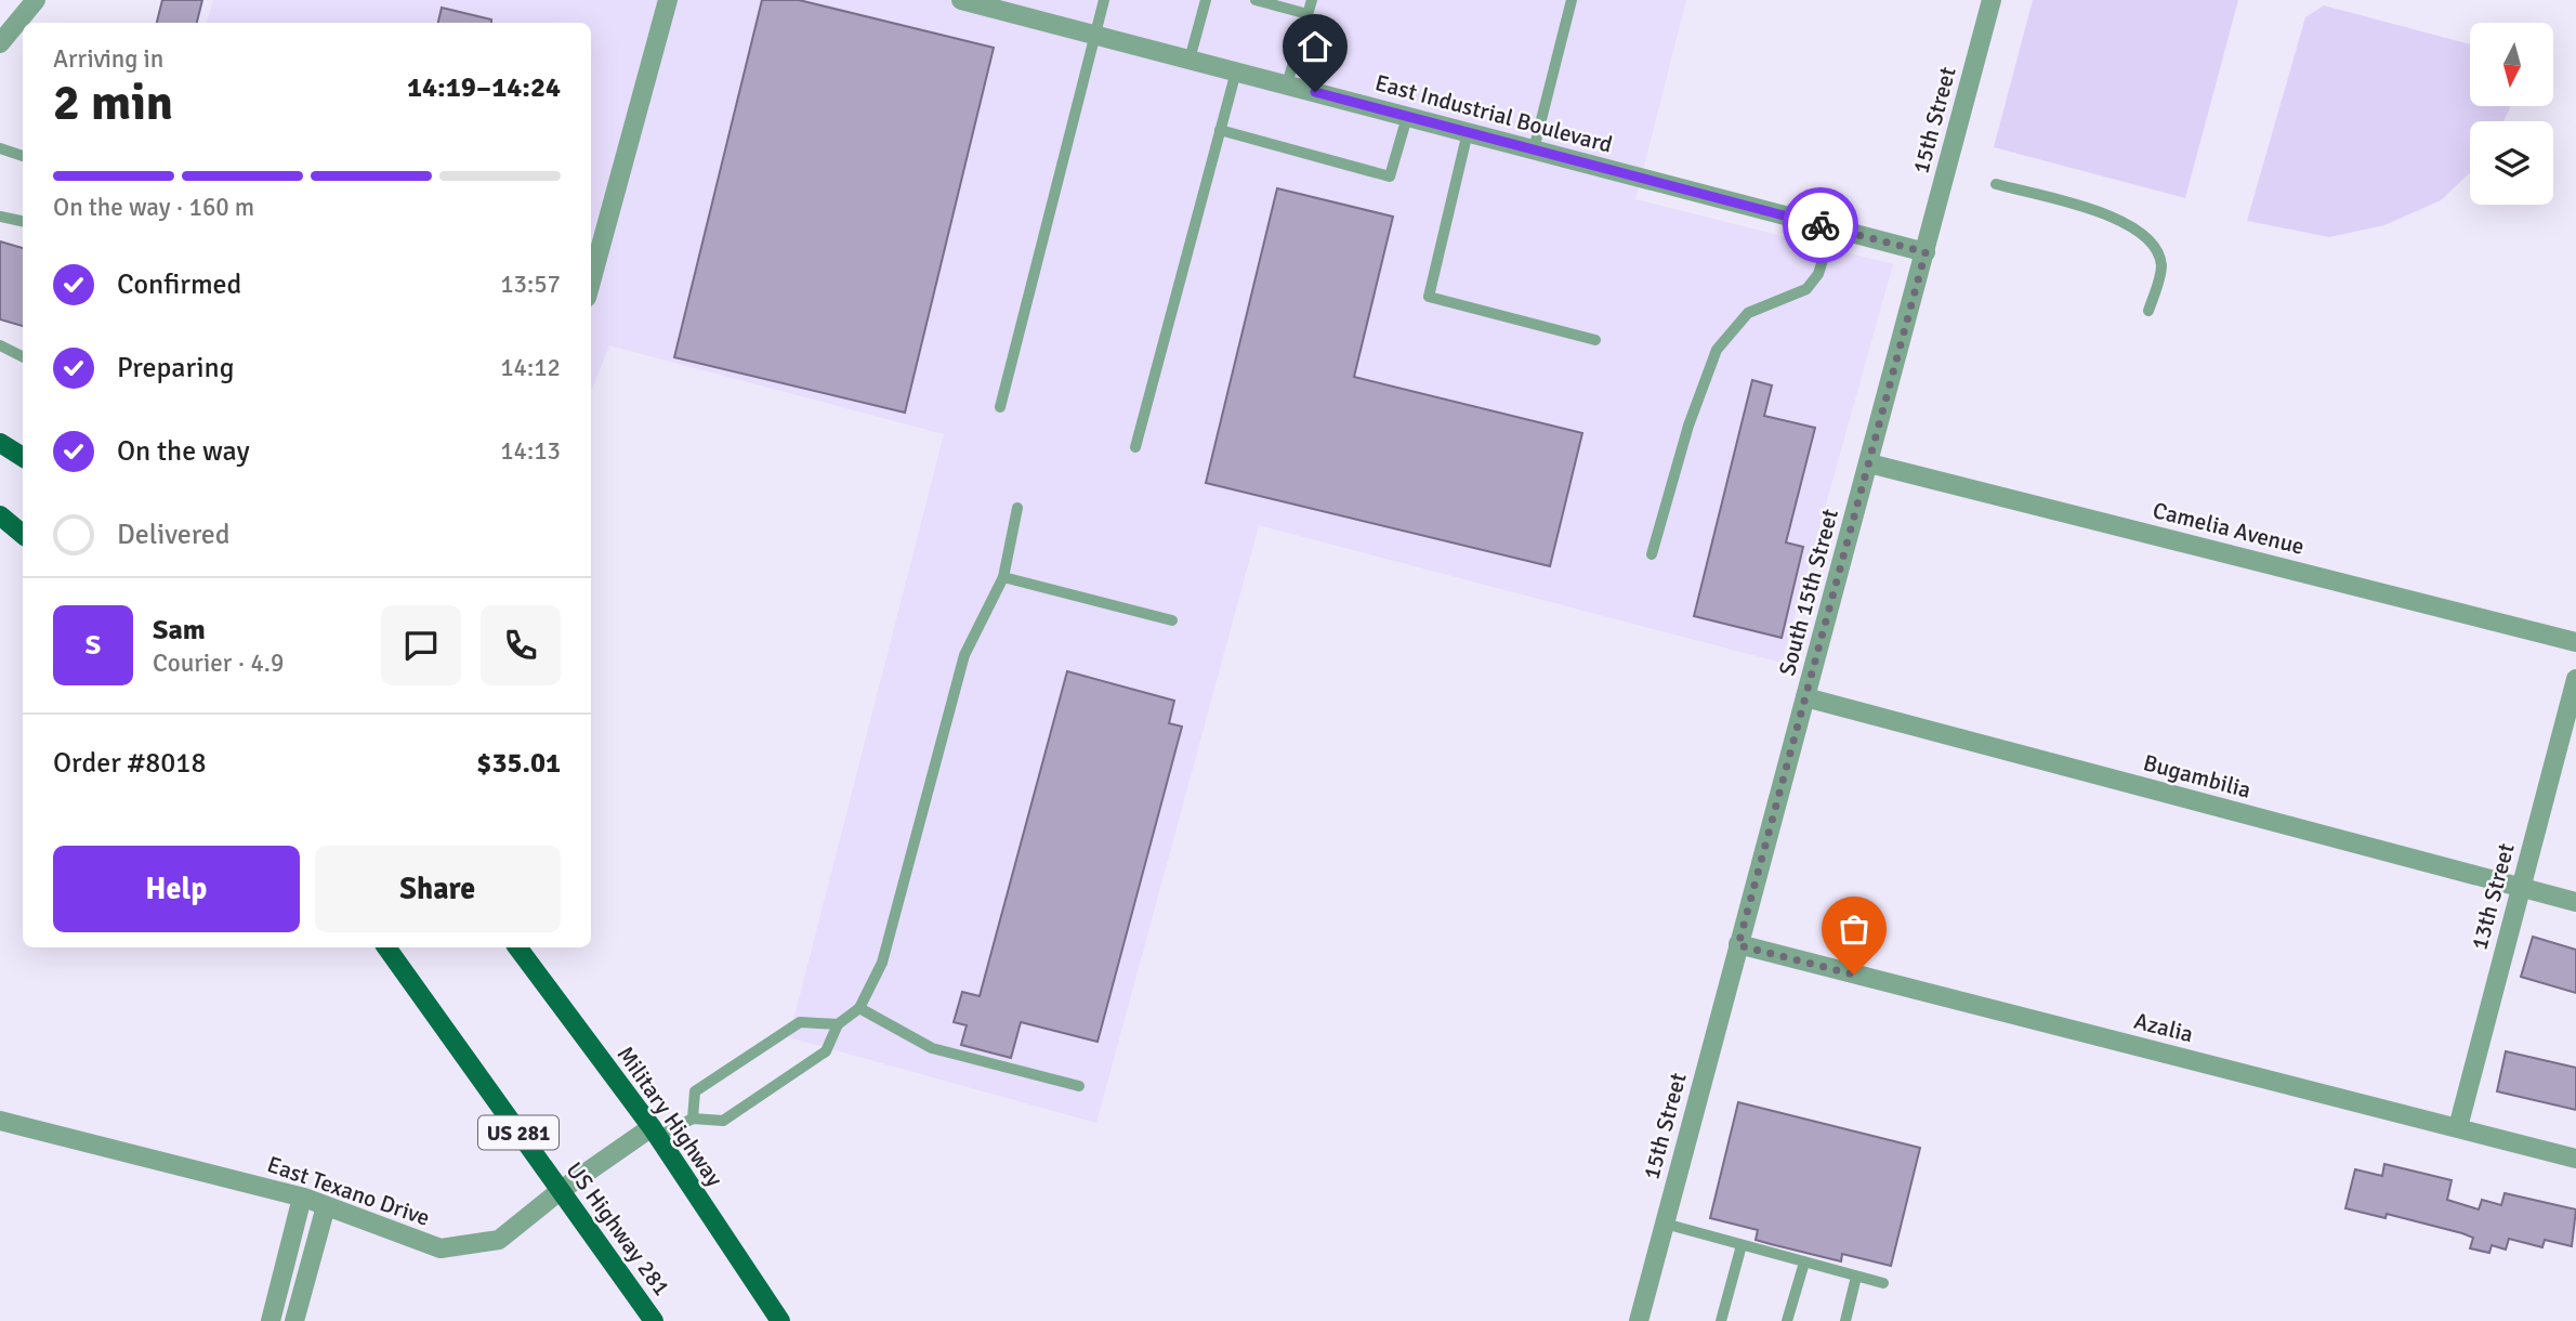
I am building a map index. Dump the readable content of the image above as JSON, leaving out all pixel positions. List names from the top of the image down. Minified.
{"streets":{"main road":["Military Highway","US 281","US Highway 281"],"street":["East Industrial Boulevard","15th Street","Camelia Avenue","South 15th Street","Bugambilia","13th Street","Azalia","East Texano Drive"]},"crossings":[["East Industrial Boulevard","15th Street"],["East Industrial Boulevard","South 15th Street"],["15th Street","South 15th Street"],["15th Street","Azalia"],["Camelia Avenue","South 15th Street"],["South 15th Street","Bugambilia"],["South 15th Street","Azalia"],["Bugambilia","13th Street"],["13th Street","Azalia"],["Military Highway","East Texano Drive"],["East Texano Drive","US Highway 281"]],"north":"bottom","page":{"heading":["2 min","Arriving in","14:19–14:24"],"panel":["Sam","Courier · 4.9","Order #8018","$35.01"],"bar":"On the way · 160 m","list":[["Confirmed","13:57"],["Preparing","14:12"],["On the way","14:13"],"Delivered"],"round":"S","buttons":["Help","Share"]}}
